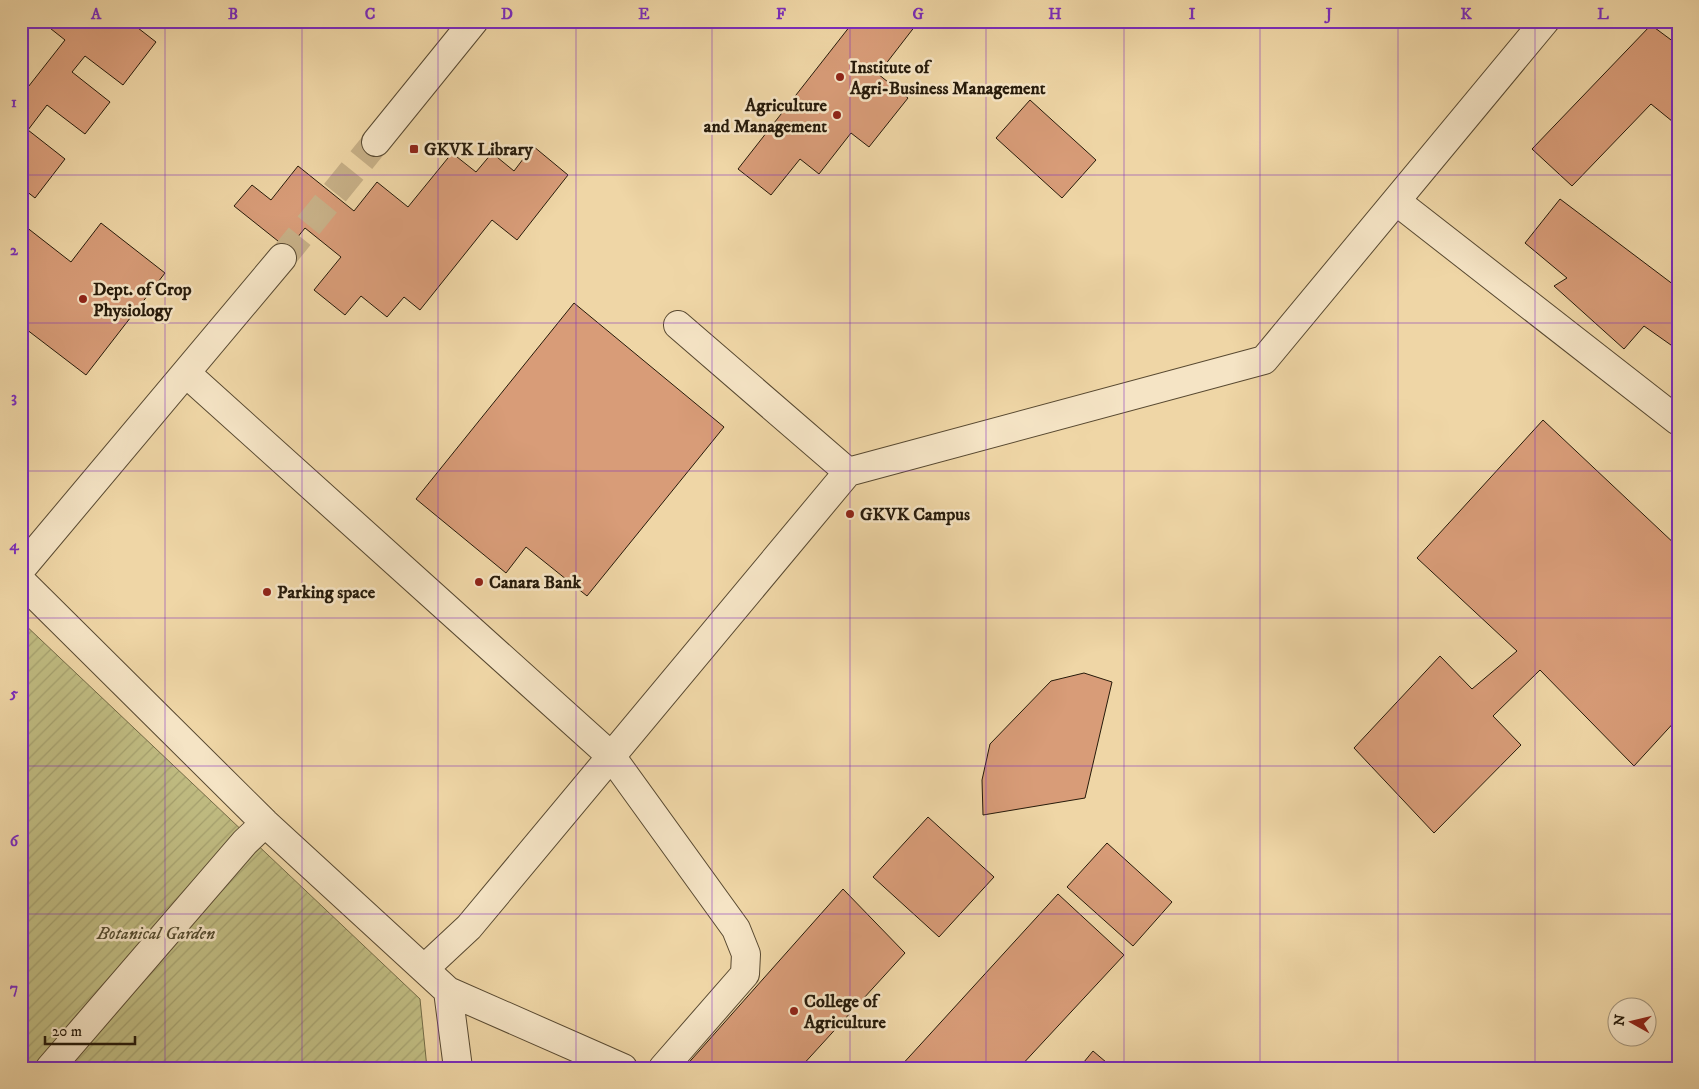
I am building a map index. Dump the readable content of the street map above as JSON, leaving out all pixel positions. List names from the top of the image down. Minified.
{"parks":["Botanical Garden"],"places":{"other":["Institute of Agri-Business Management","Agriculture and Management","Dept. of Crop Physiology","GKVK Campus","Canara Bank","Parking space","College of Agriculture"],"transit":["GKVK Library"]},"scale_bar":"20 m","north":"left","grid":{"columns":["A","B","C","D","E","F","G","H","I","J","K","L"],"rows":["1","2","3","4","5","6","7"]}}
